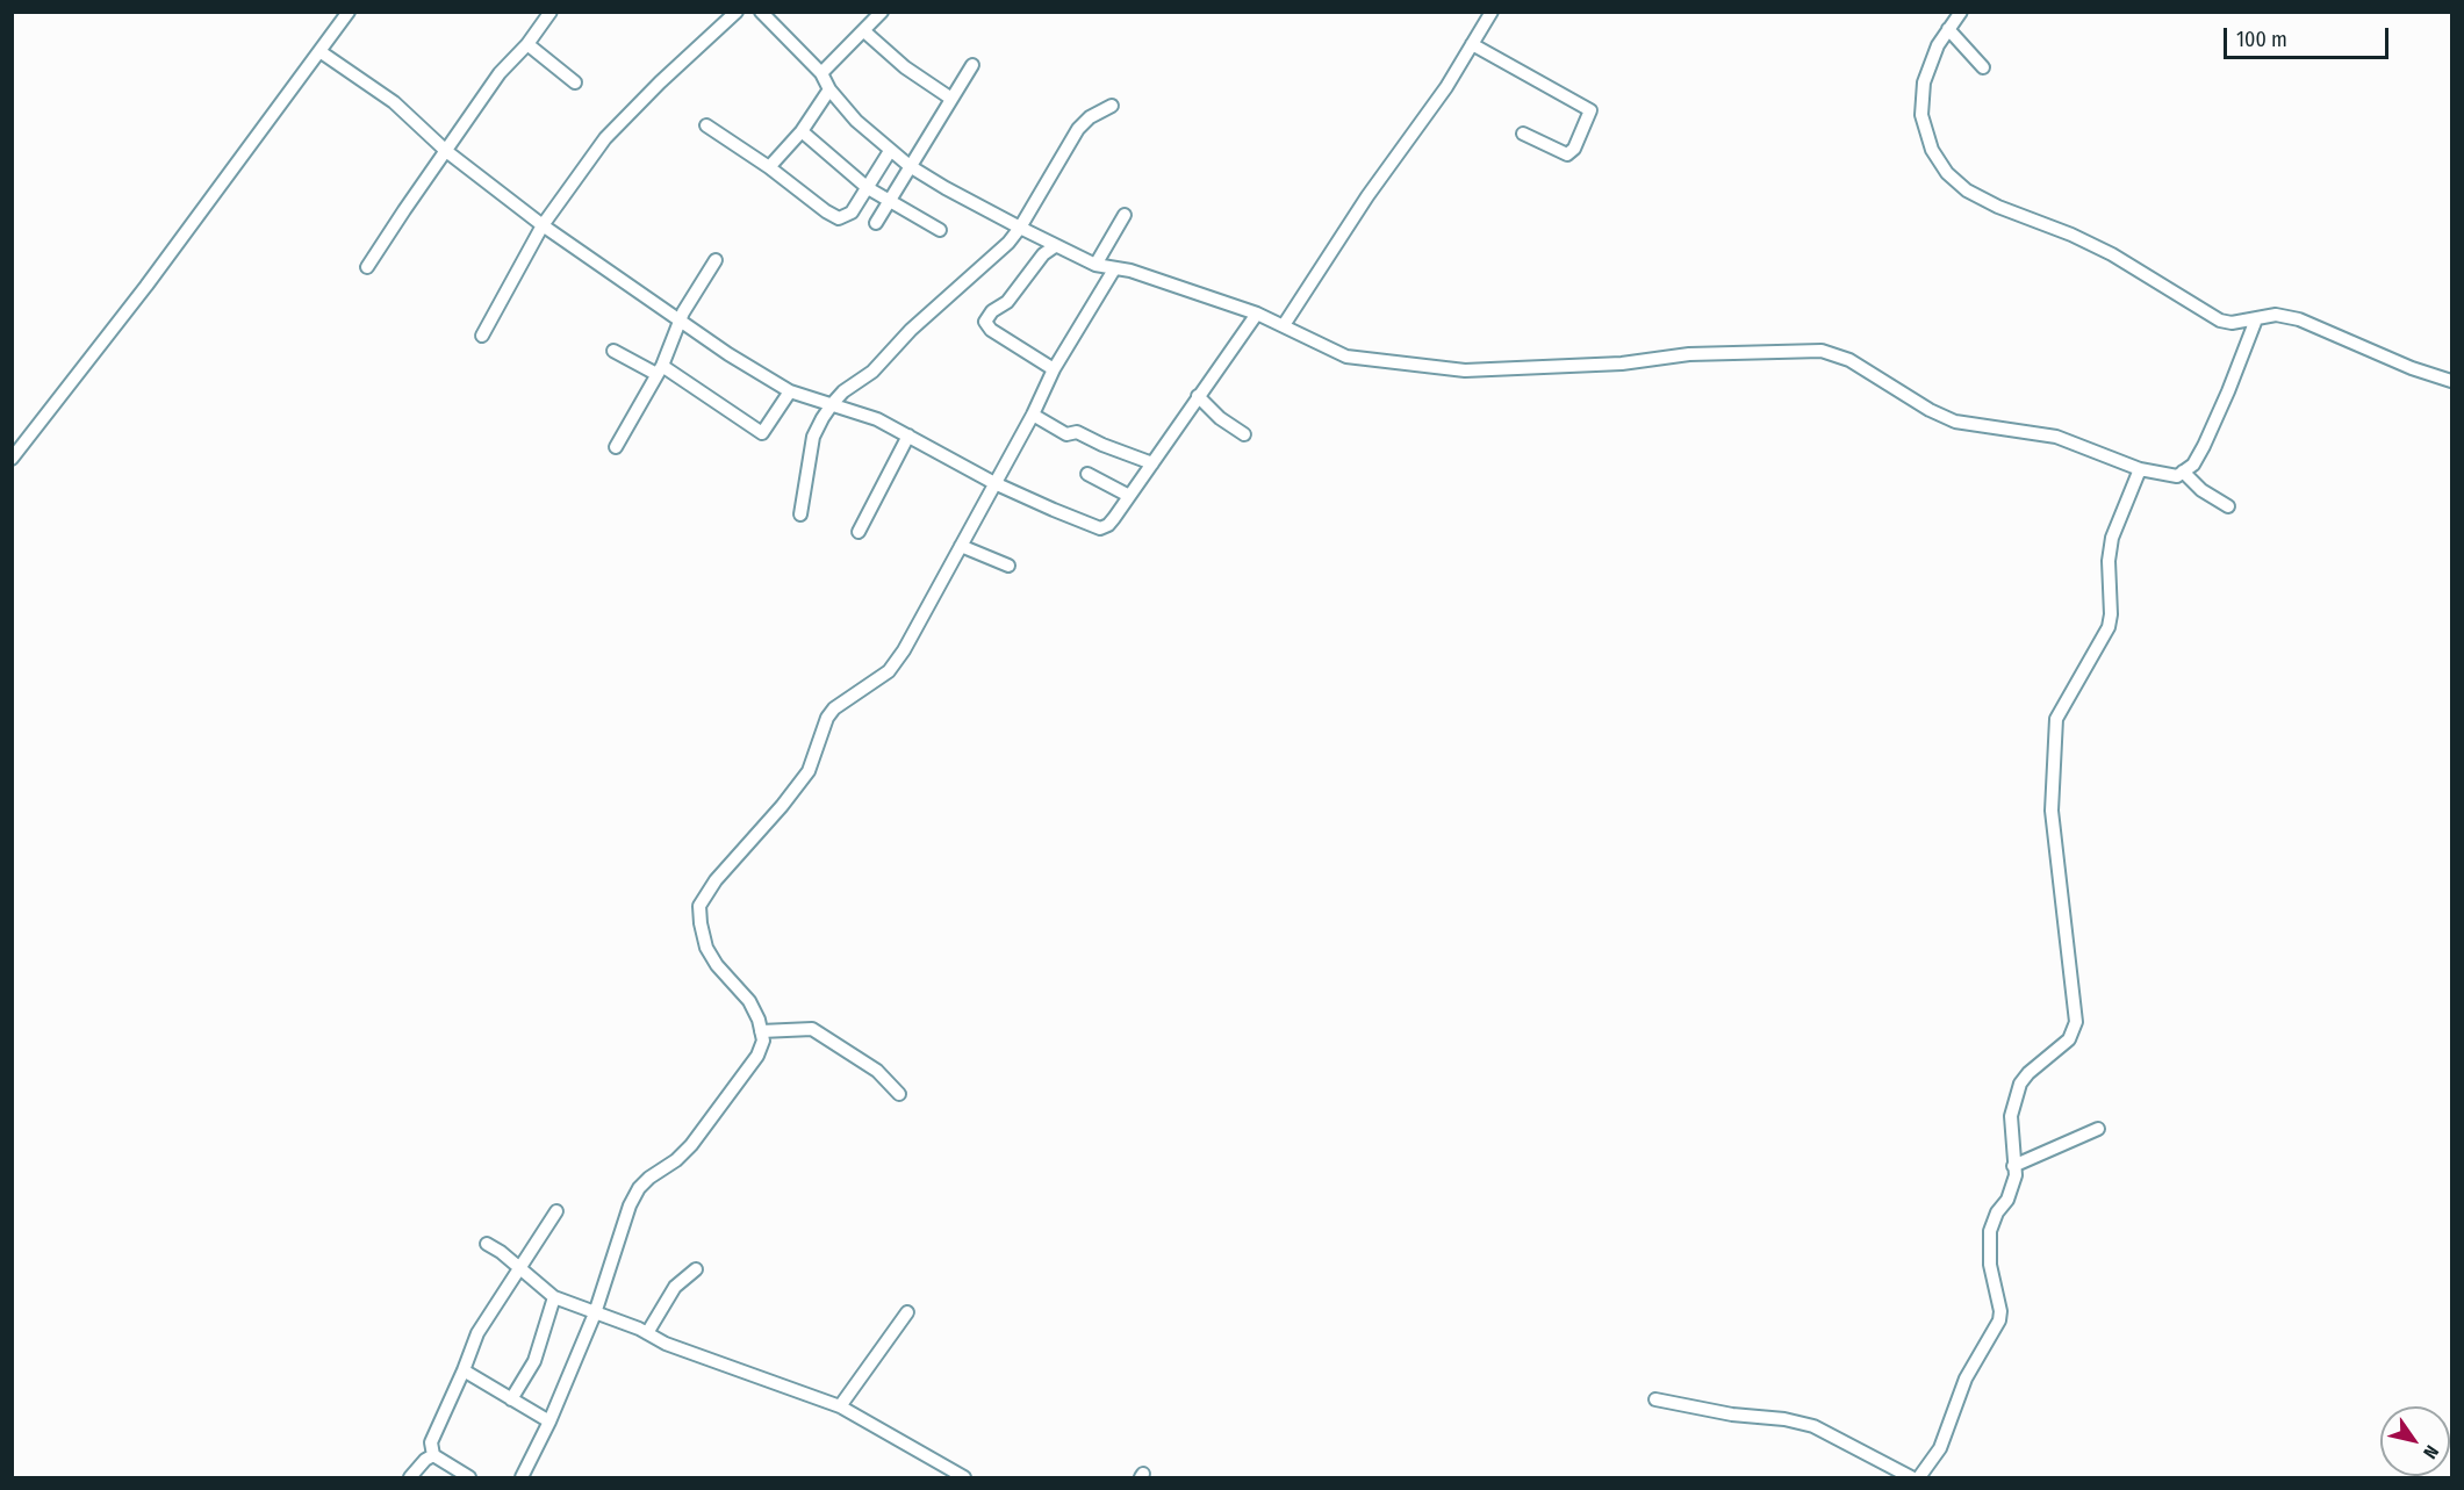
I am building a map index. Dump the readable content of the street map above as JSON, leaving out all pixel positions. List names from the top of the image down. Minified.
{"scale_bar":"100 m","north":"bottom right"}
